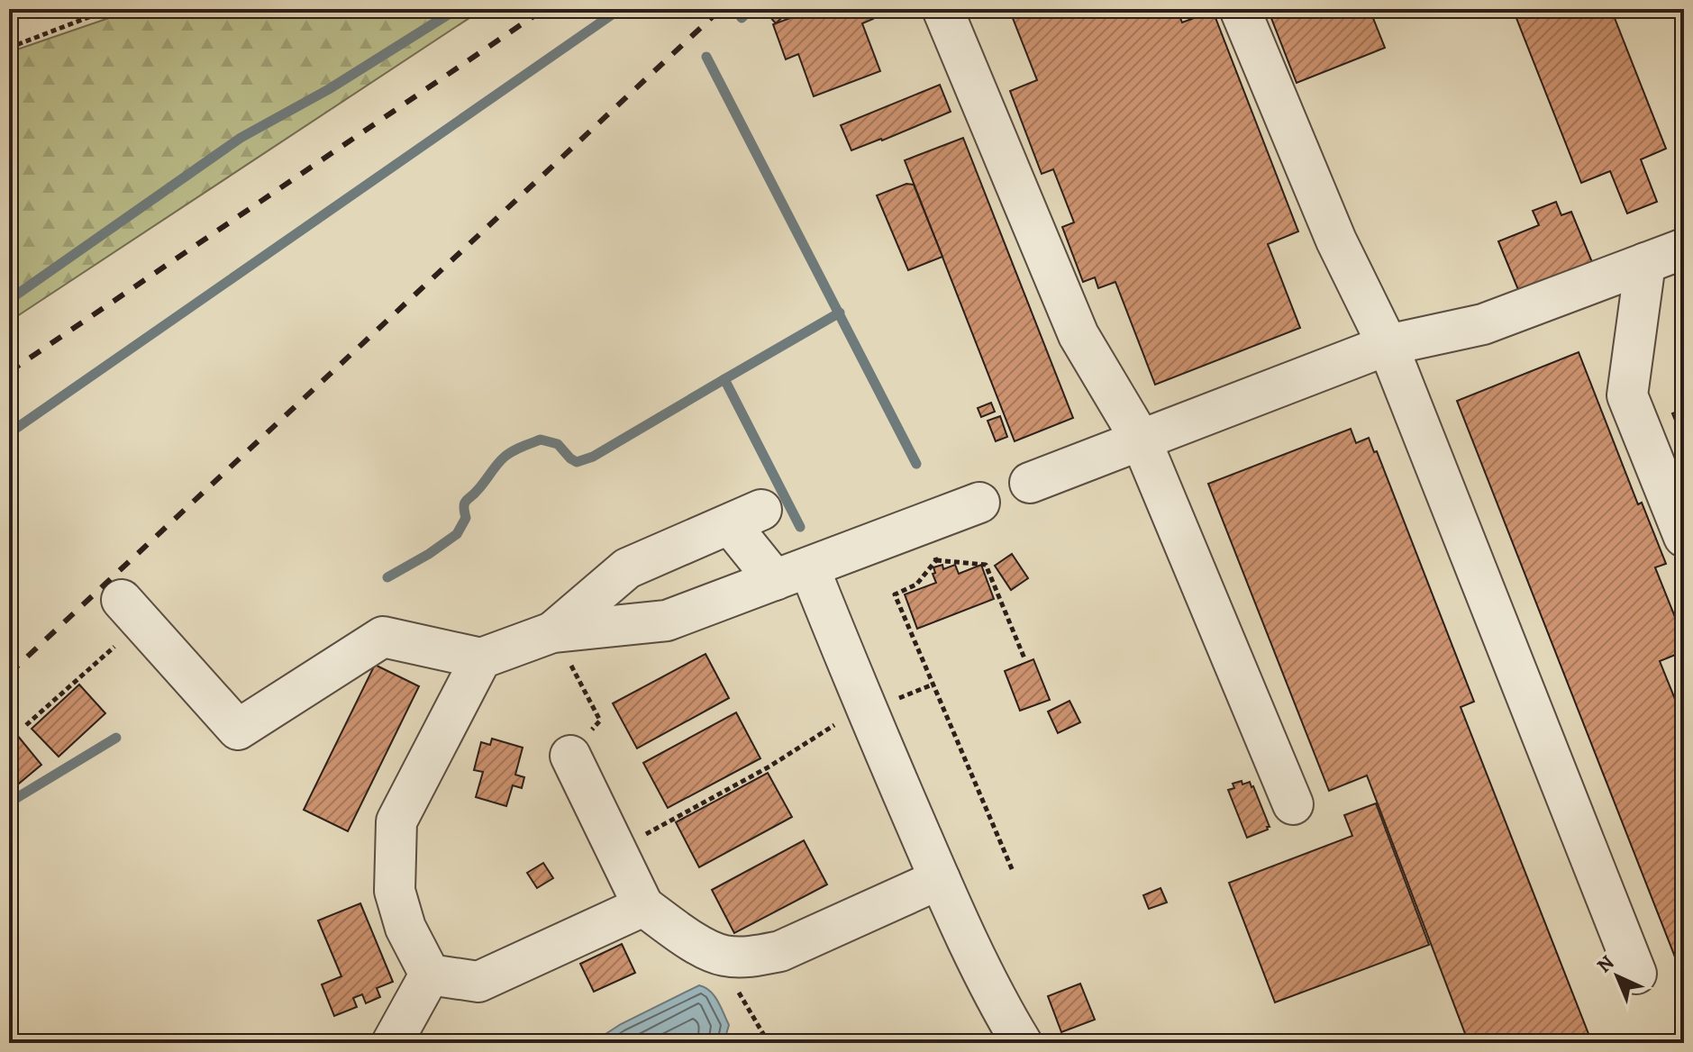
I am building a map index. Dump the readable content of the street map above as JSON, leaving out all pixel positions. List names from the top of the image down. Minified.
{"north":"top left"}
